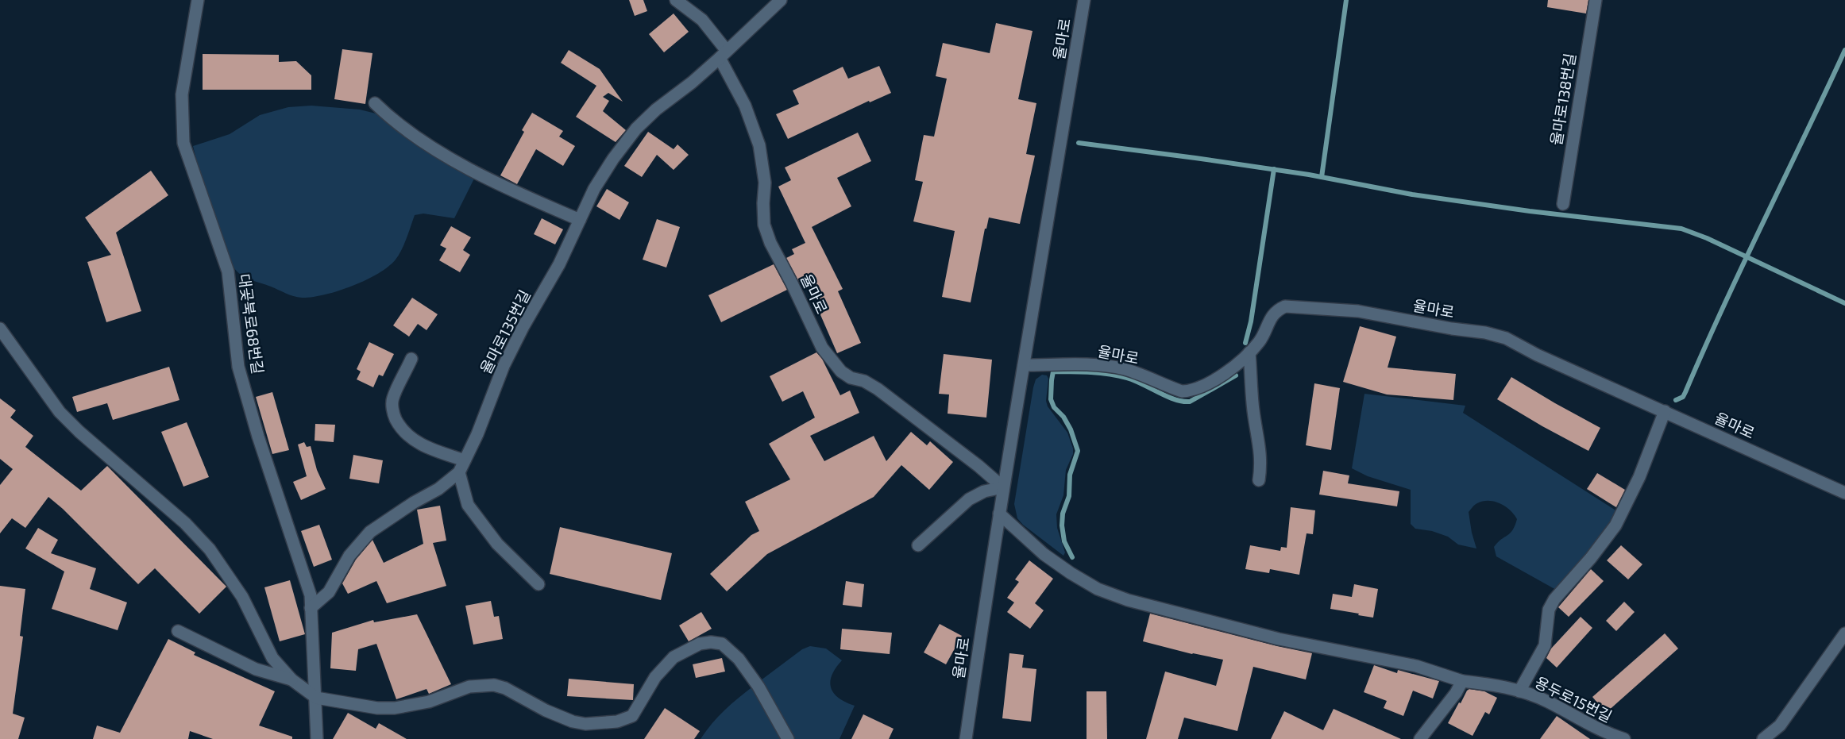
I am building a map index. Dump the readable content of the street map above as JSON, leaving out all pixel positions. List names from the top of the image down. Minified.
{"streets":{"street":["율마로","율마로138번길","대곶북로68번길","율마로135번길","용두로15번길"]},"crossings":[["율마로","율마로135번길"],["율마로","용두로15번길"],["대곶북로68번길","율마로135번길"]]}
